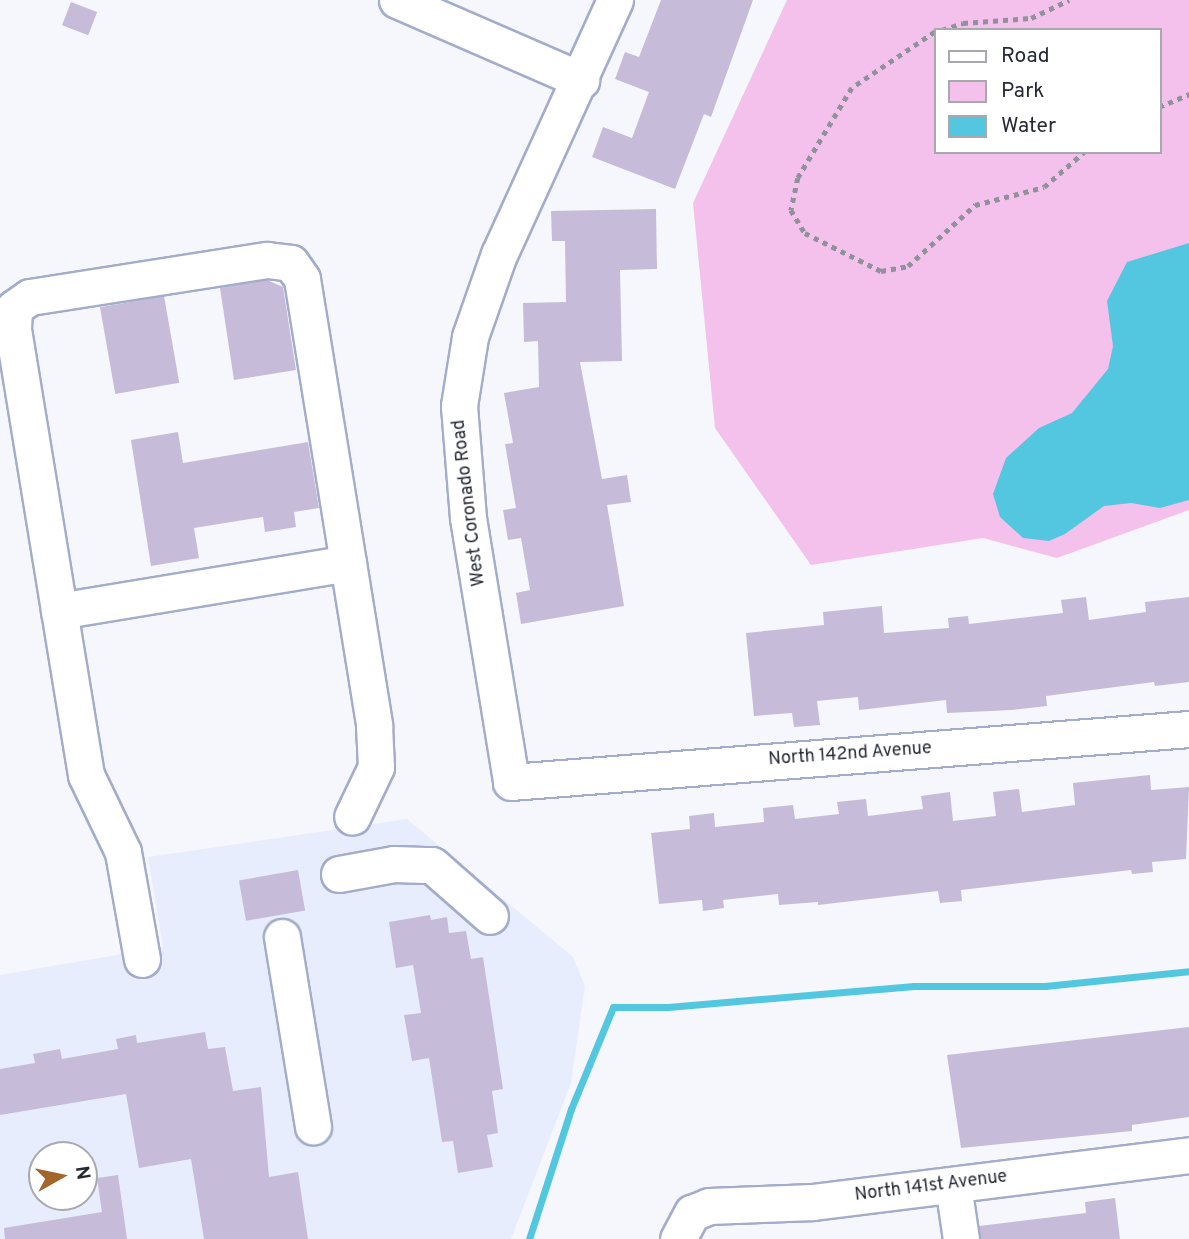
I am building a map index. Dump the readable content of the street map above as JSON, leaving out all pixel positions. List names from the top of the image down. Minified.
{"streets":{"street":["West Coronado Road","North 142nd Avenue","North 141st Avenue"]},"crossings":[["West Coronado Road","North 142nd Avenue"]],"legend":["Road","Park","Water"],"north":"right"}
